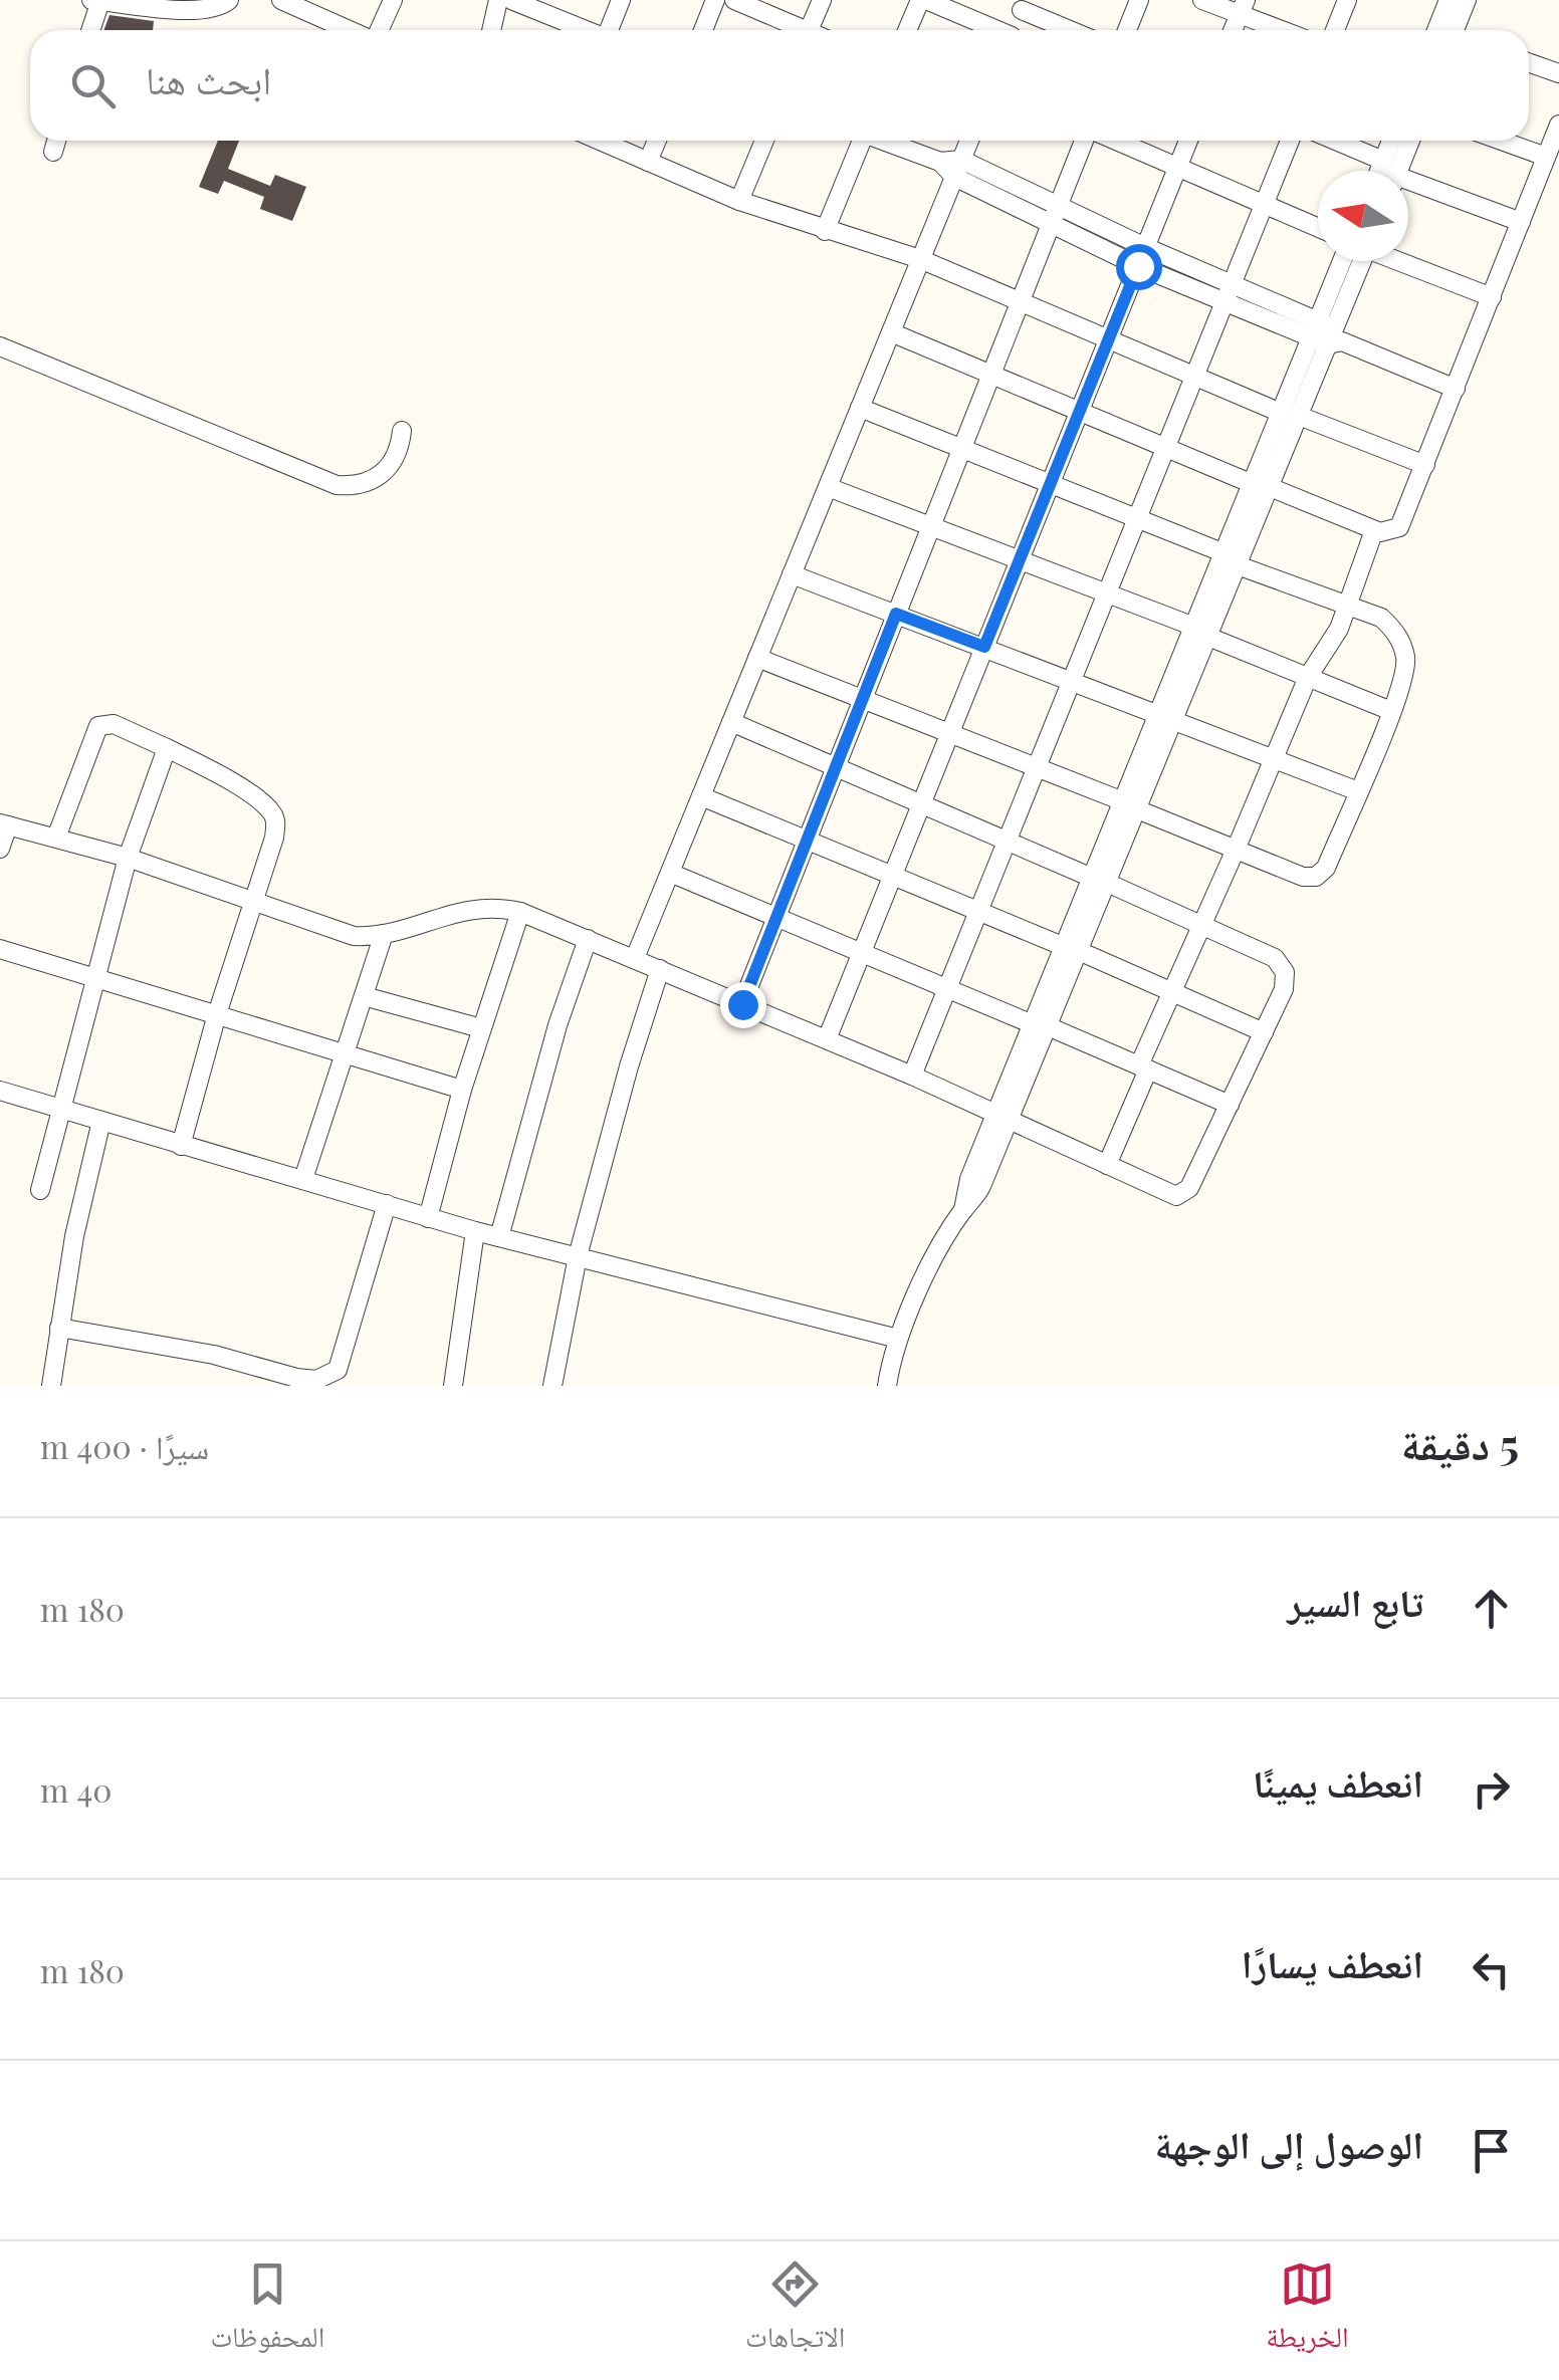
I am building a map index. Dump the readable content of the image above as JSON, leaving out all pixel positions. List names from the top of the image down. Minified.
{"north":"left","page":{"search":"ابحث هنا","heading":["5 دقيقة","سيرًا · 400 m"],"list":[["تابع السير","180 m"],["انعطف يمينًا","40 m"],["انعطف يسارًا","180 m"],"الوصول إلى الوجهة"],"nav":["الخريطة","الاتجاهات","المحفوظات"]}}
